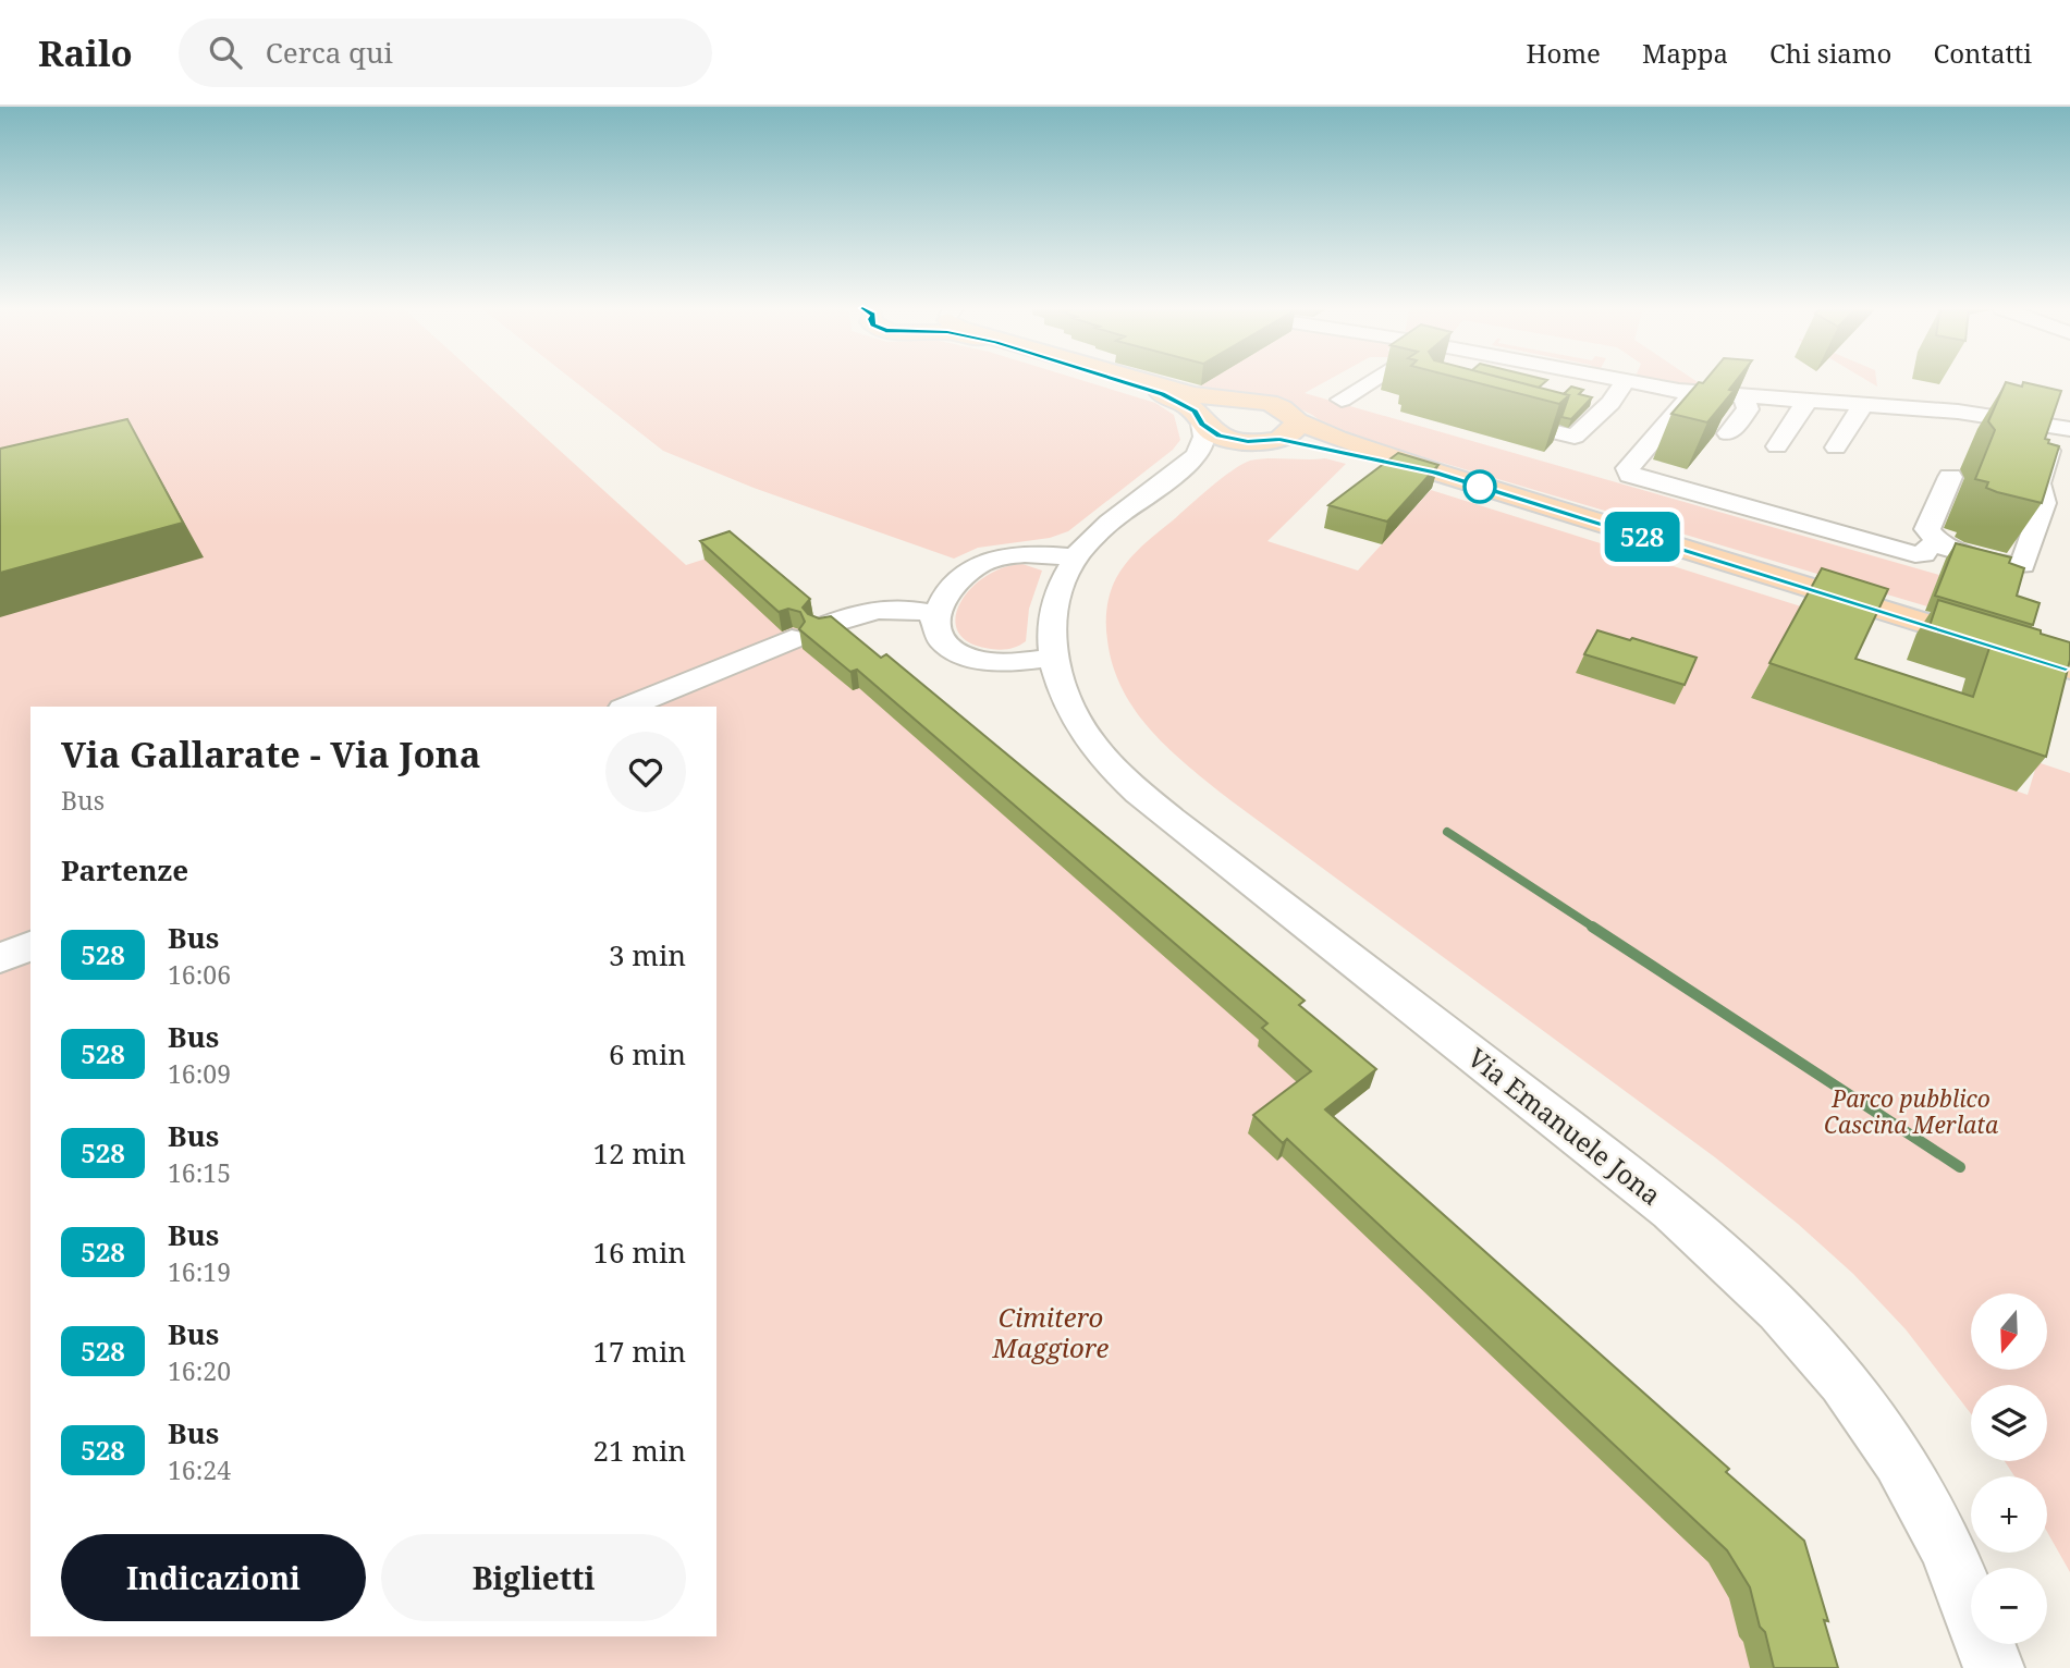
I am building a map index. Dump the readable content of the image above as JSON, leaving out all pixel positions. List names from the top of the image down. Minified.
{"streets":{"street":["Via Emanuele Jona"]},"parks":["Parco pubblico Cascina Merlata","Cimitero Maggiore"],"lines":["bus line 528"],"north":"bottom","page":{"header":"Railo","search":"Cerca qui","nav":["Home","Mappa","Chi siamo","Contatti"],"on_map":"528","heading":[["Via Gallarate - Via Jona","Bus"],"Partenze"],"list":[{"mark":"528","name":"Bus","note":"16:06","value":"3 min"},{"mark":"528","name":"Bus","note":"16:09","value":"6 min"},{"mark":"528","name":"Bus","note":"16:15","value":"12 min"},{"mark":"528","name":"Bus","note":"16:19","value":"16 min"},{"mark":"528","name":"Bus","note":"16:20","value":"17 min"},{"mark":"528","name":"Bus","note":"16:24","value":"21 min"}],"map_buttons":["+","−"],"buttons":["Indicazioni","Biglietti"]}}
